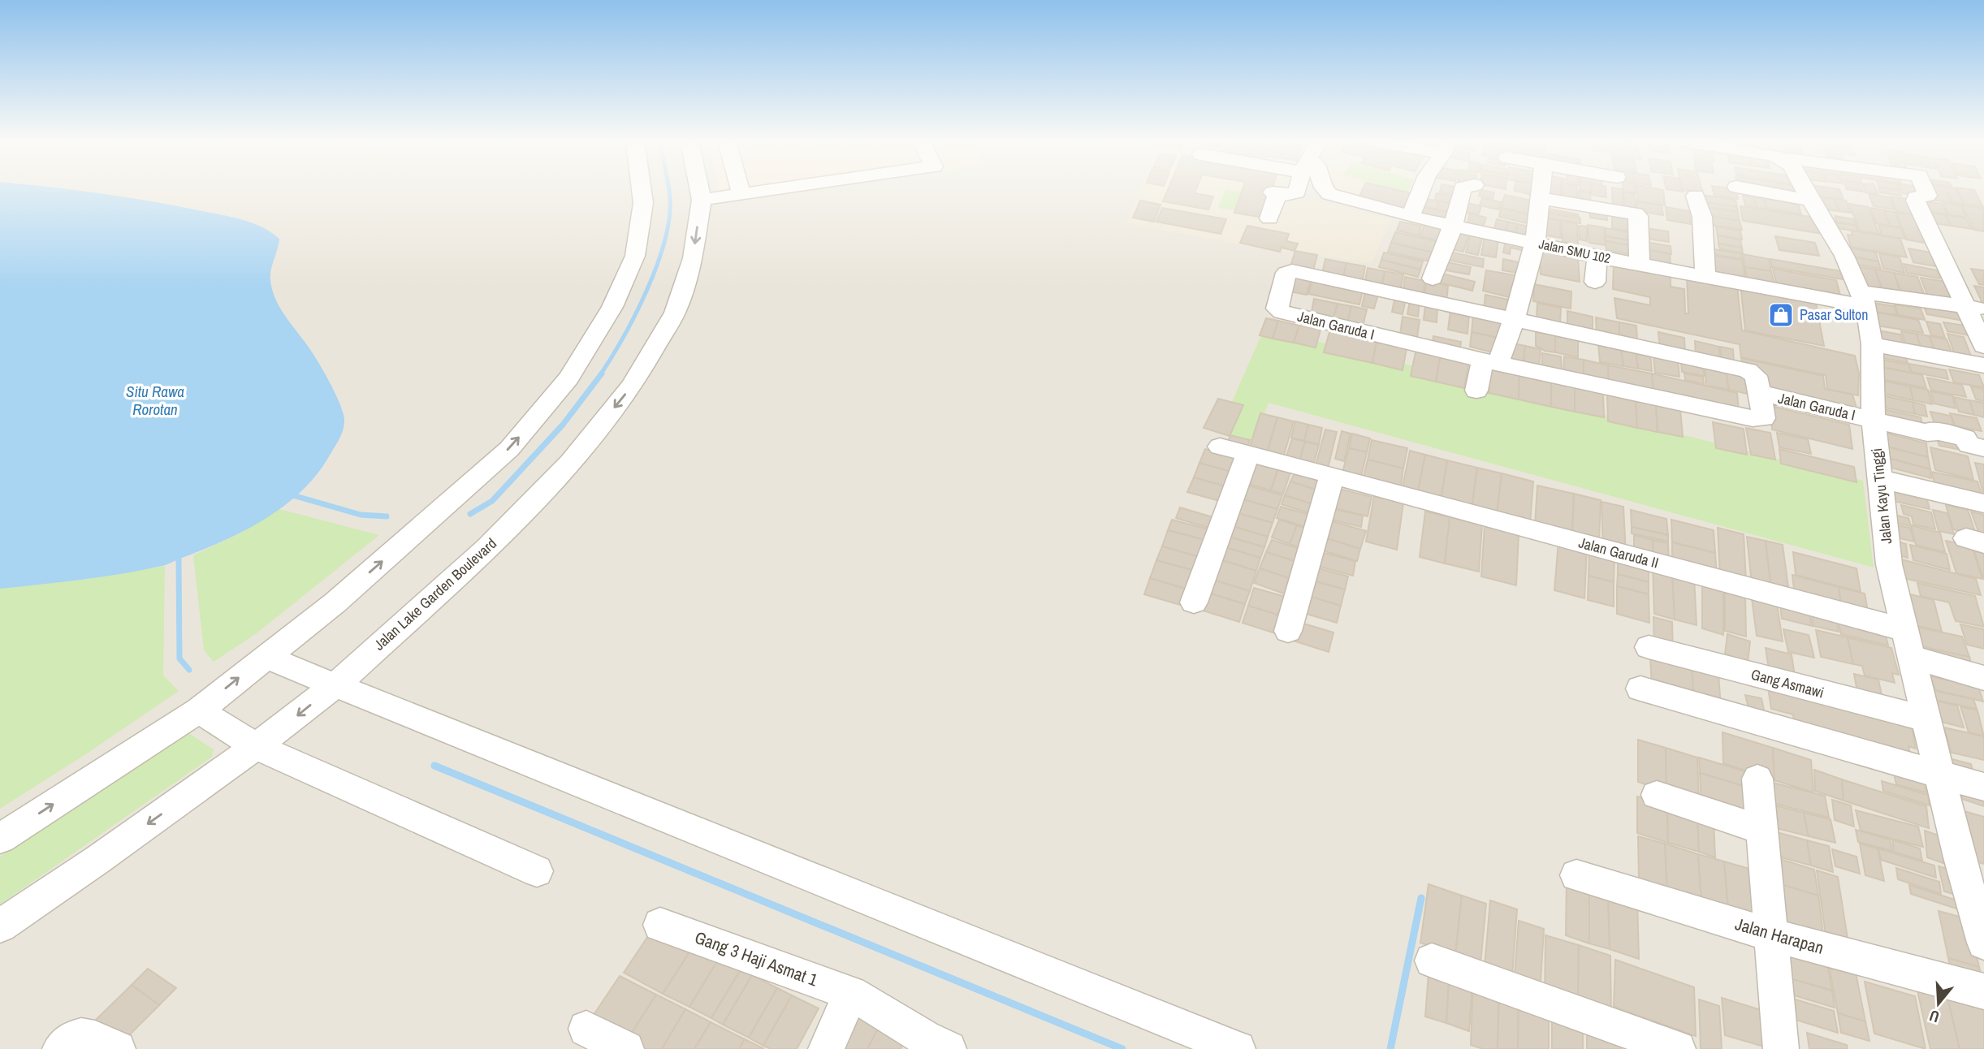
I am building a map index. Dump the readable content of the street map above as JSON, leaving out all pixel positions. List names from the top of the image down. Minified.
{"streets":{"street":["Jalan SMU 102","Jalan Garuda I","Jalan Kayu Tinggi","Jalan Garuda II","Jalan Lake Garden Boulevard","Gang Asmawi","Jalan Harapan","Gang 3 Haji Asmat 1"]},"crossings":[["Jalan SMU 102","Jalan Kayu Tinggi"],["Jalan Garuda I","Jalan Kayu Tinggi"],["Jalan Kayu Tinggi","Jalan Garuda II"],["Jalan Kayu Tinggi","Gang Asmawi"]],"water":["Situ Rawa Rorotan"],"places":{"shop":["Pasar Sulton"]},"north":"bottom"}
